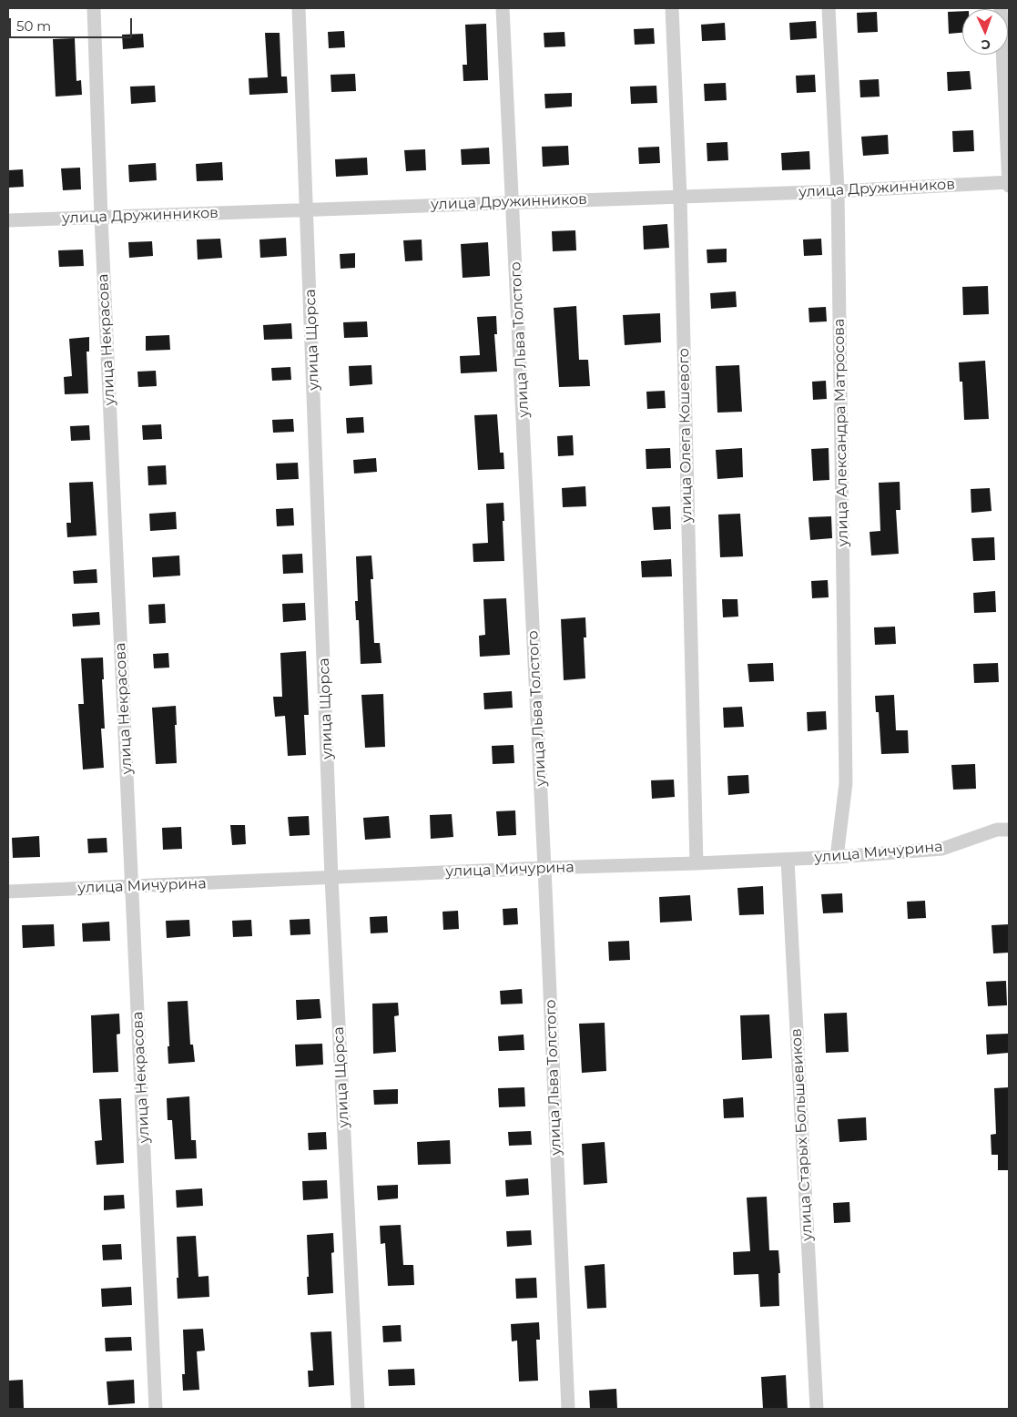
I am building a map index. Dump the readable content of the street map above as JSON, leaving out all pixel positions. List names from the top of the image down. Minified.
{"streets":{"street":["улица Дружинников","улица Некрасова","улица Щорса","улица Льва Толстого","улица Александра Матросова","улица Олега Кошевого","улица Мичурина","улица Старых Большевиков"]},"crossings":[["улица Дружинников","улица Некрасова"],["улица Дружинников","улица Щорса"],["улица Дружинников","улица Льва Толстого"],["улица Дружинников","улица Александра Матросова"],["улица Дружинников","улица Олега Кошевого"],["улица Некрасова","улица Мичурина"],["улица Щорса","улица Мичурина"],["улица Льва Толстого","улица Мичурина"],["улица Александра Матросова","улица Мичурина"],["улица Олега Кошевого","улица Мичурина"],["улица Мичурина","улица Старых Большевиков"]],"scale_bar":"50 m","north":"bottom"}
